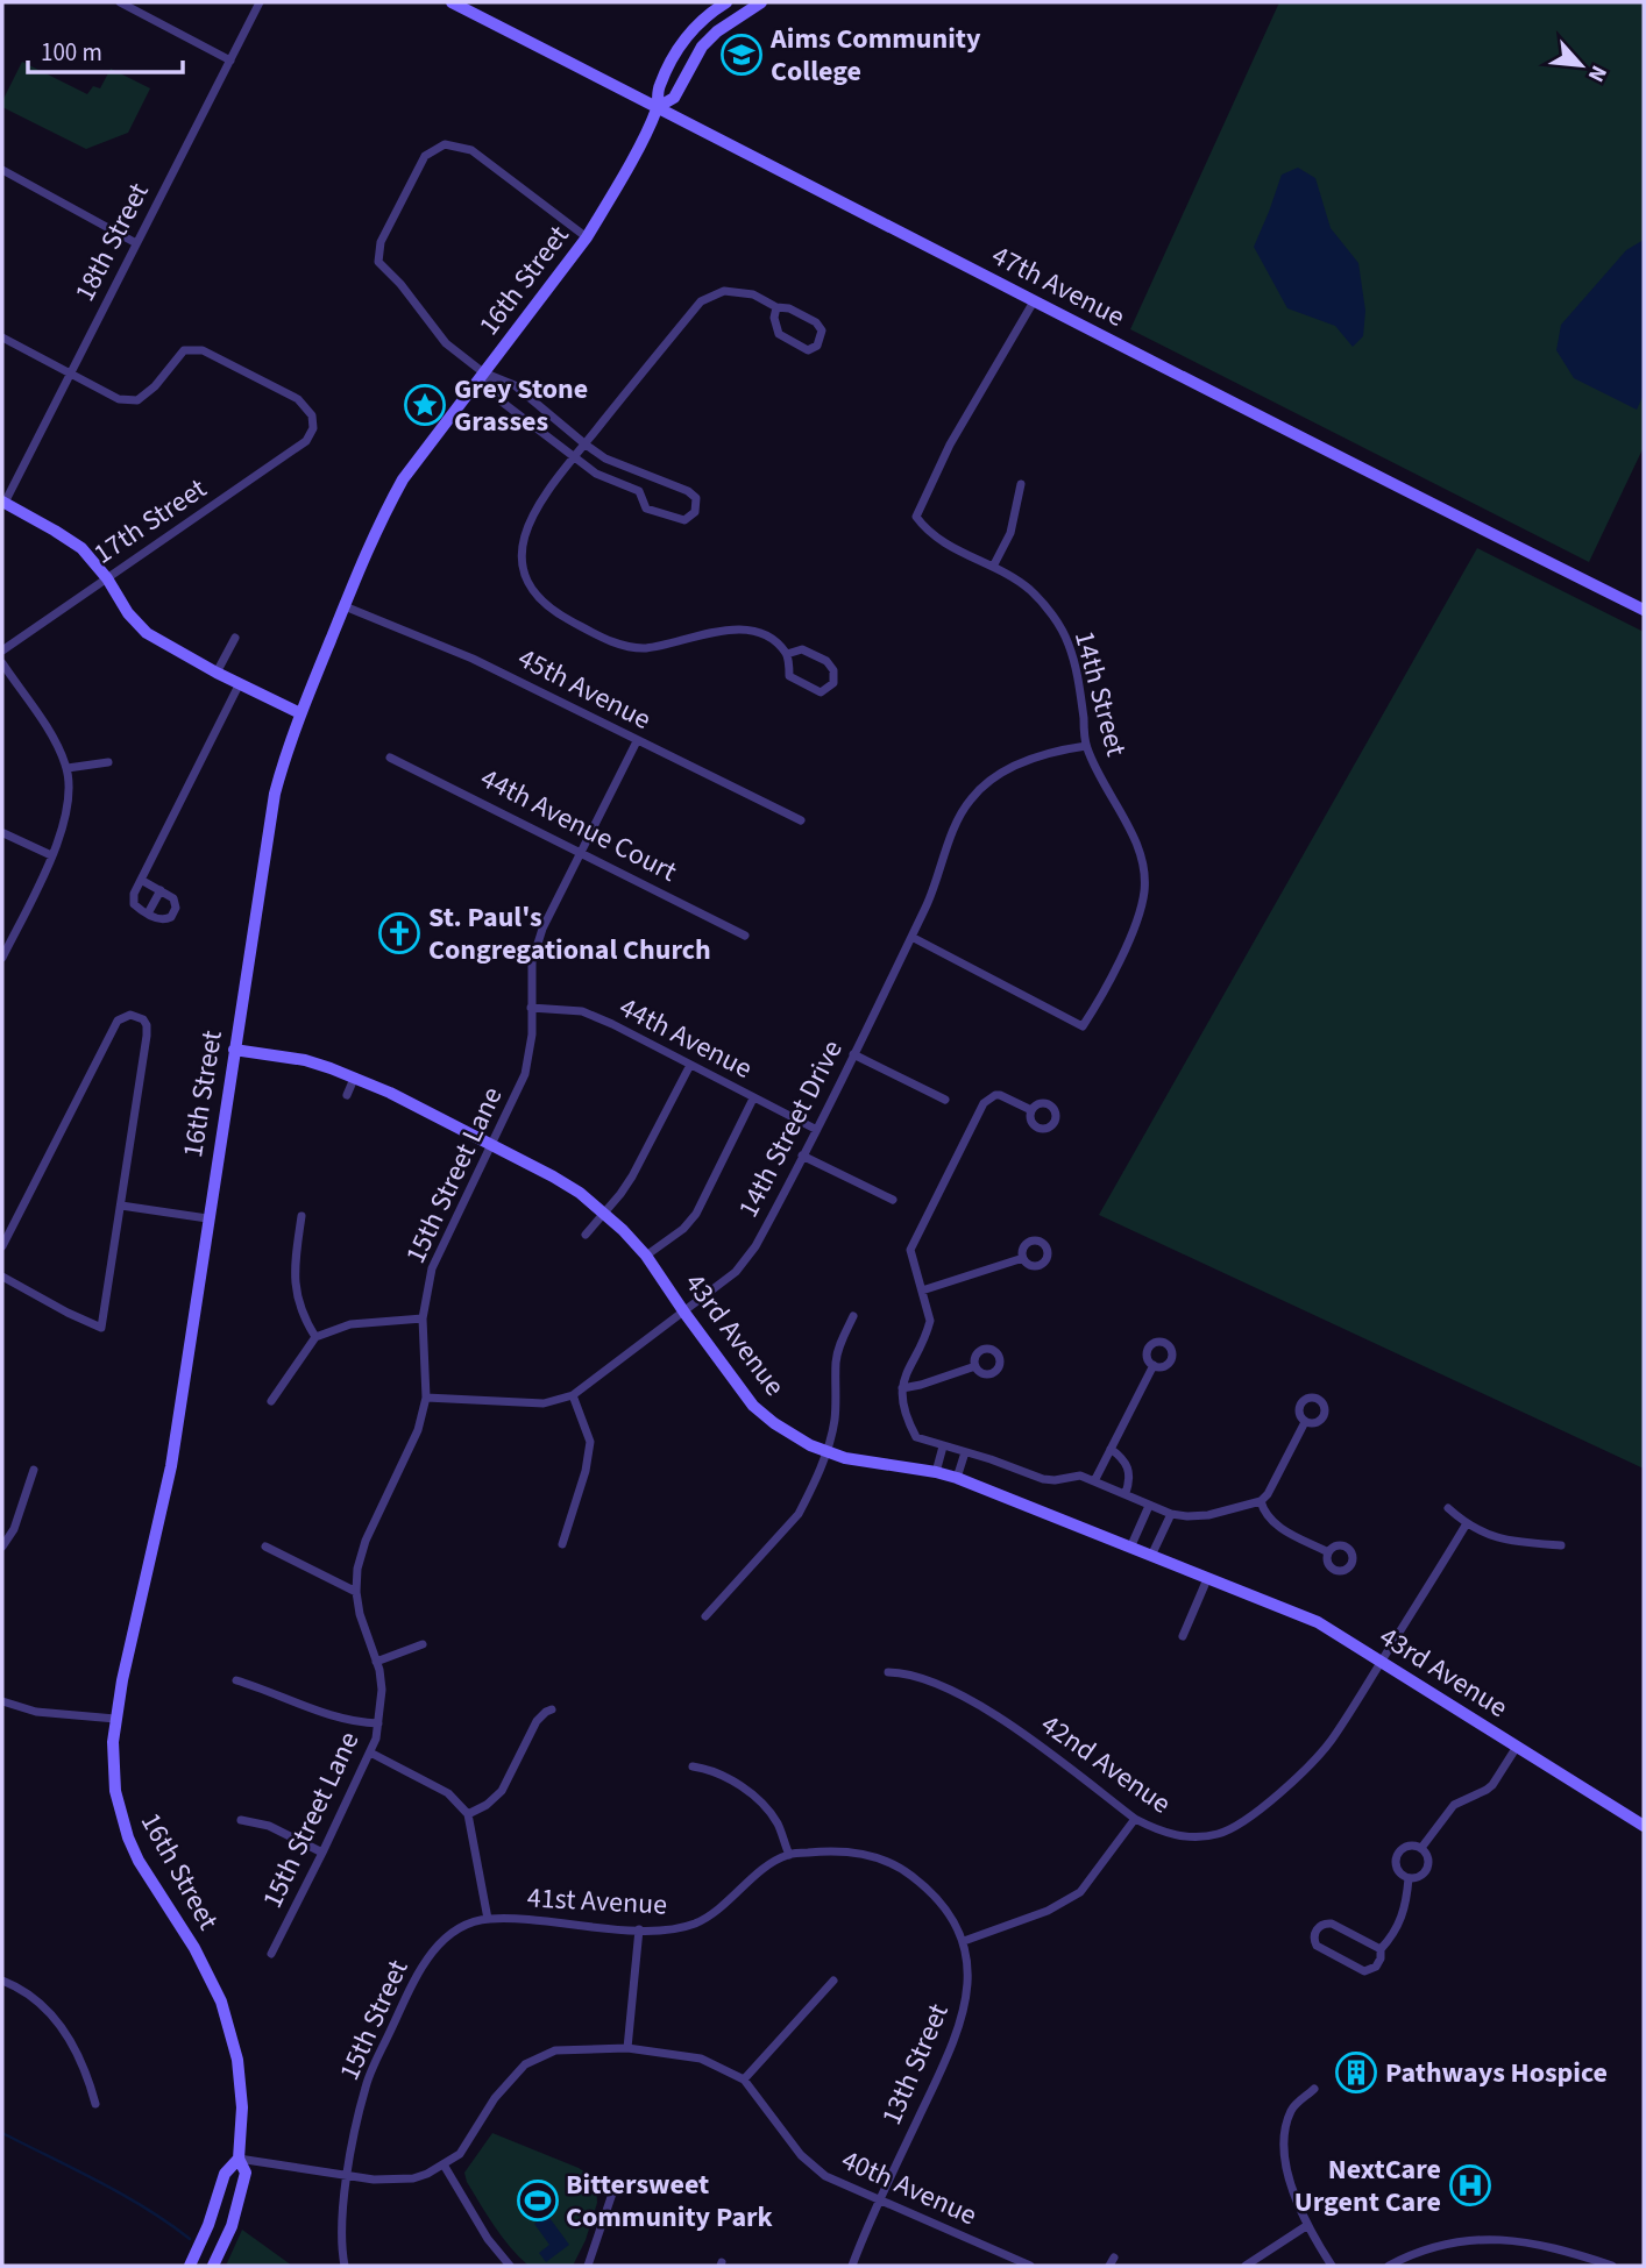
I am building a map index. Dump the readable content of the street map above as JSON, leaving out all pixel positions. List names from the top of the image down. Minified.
{"streets":{"main road":["16th Street","47th Avenue","43rd Avenue"],"street":["18th Street","17th Street","45th Avenue","14th Street","44th Avenue Court","44th Avenue","14th Street Drive","15th Street Lane","42nd Avenue","41st Avenue","15th Street","13th Street","40th Avenue"]},"crossings":[["18th Street","17th Street"],["16th Street","47th Avenue"],["16th Street","45th Avenue"],["16th Street","43rd Avenue"],["16th Street","40th Avenue"],["47th Avenue","14th Street"],["45th Avenue","15th Street Lane"],["14th Street","14th Street Drive"],["44th Avenue Court","15th Street Lane"],["44th Avenue","14th Street Drive"],["44th Avenue","15th Street Lane"],["14th Street Drive","15th Street Lane"],["14th Street Drive","43rd Avenue"],["15th Street Lane","43rd Avenue"],["43rd Avenue","42nd Avenue"],["41st Avenue","15th Street"],["15th Street","40th Avenue"],["13th Street","40th Avenue"]],"places":{"school or university":["Aims Community College"],"place":["Grey Stone Grasses"],"church":["St. Paul's Congregational Church"],"building":["Pathways Hospice"],"hospital":["NextCare Urgent Care"],"sports":["Bittersweet Community Park"]},"scale_bar":"100 m","north":"bottom right"}
